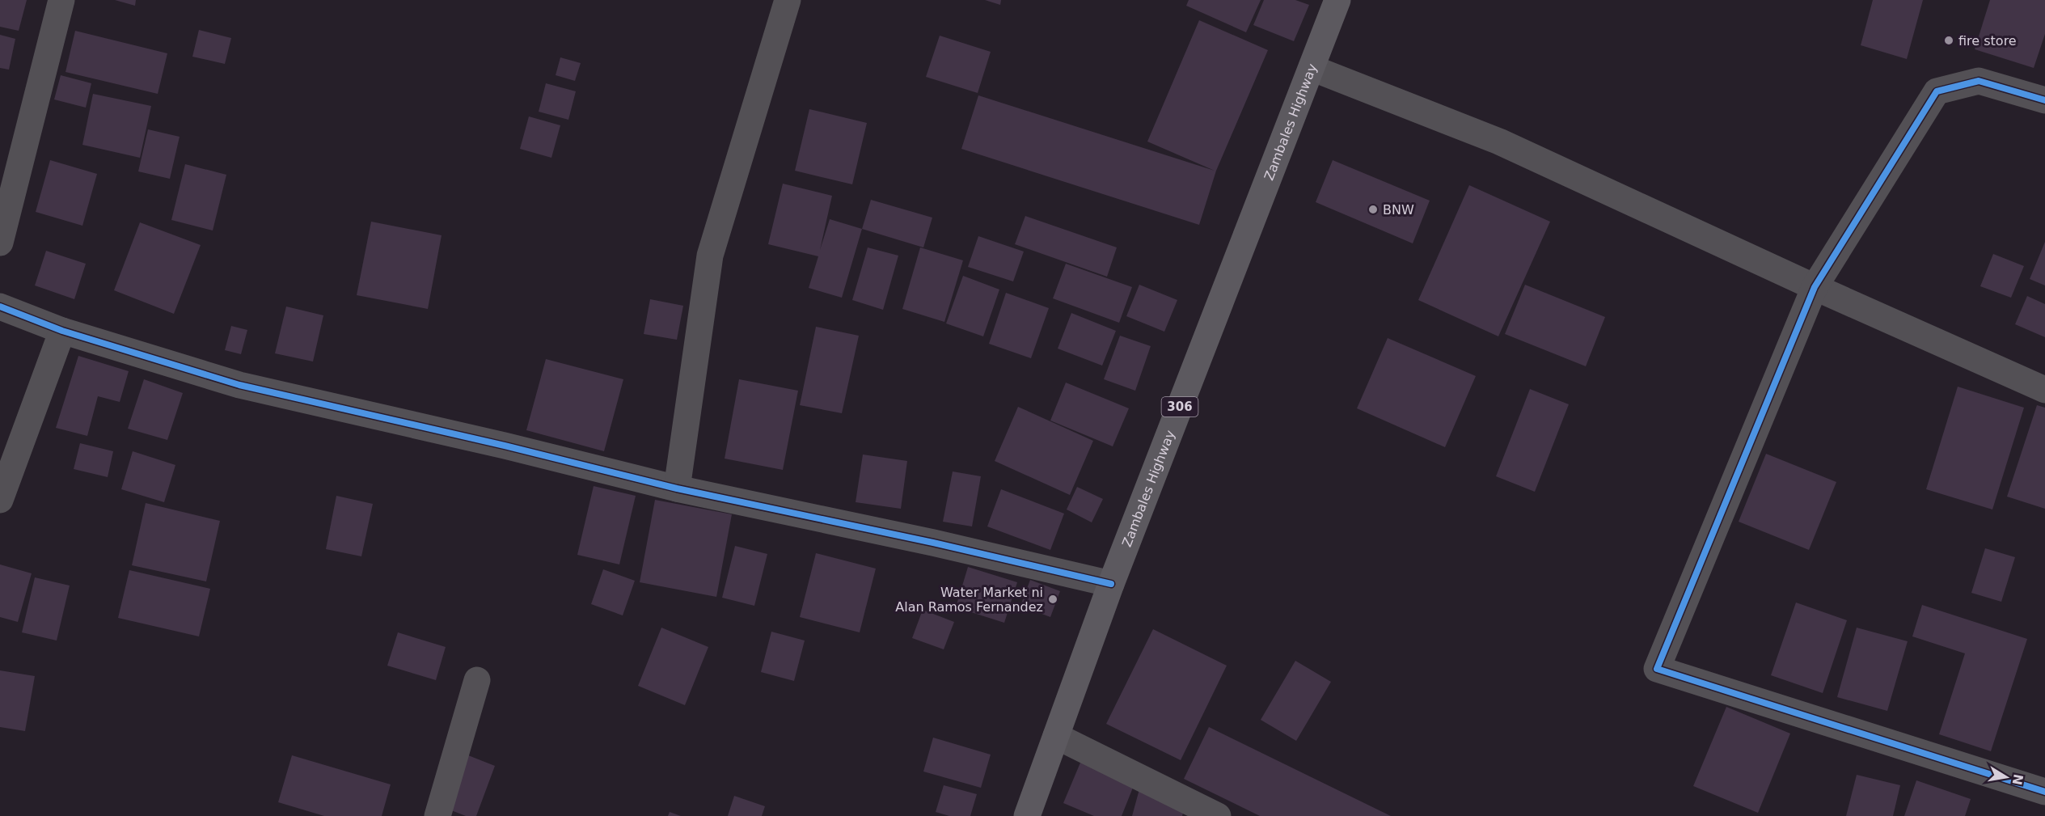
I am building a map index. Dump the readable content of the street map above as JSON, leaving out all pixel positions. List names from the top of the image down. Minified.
{"streets":{"main road":["Zambales Highway","306"]},"places":["fire store","BNW","Water Market ni Alan Ramos Fernandez"],"north":"right"}
